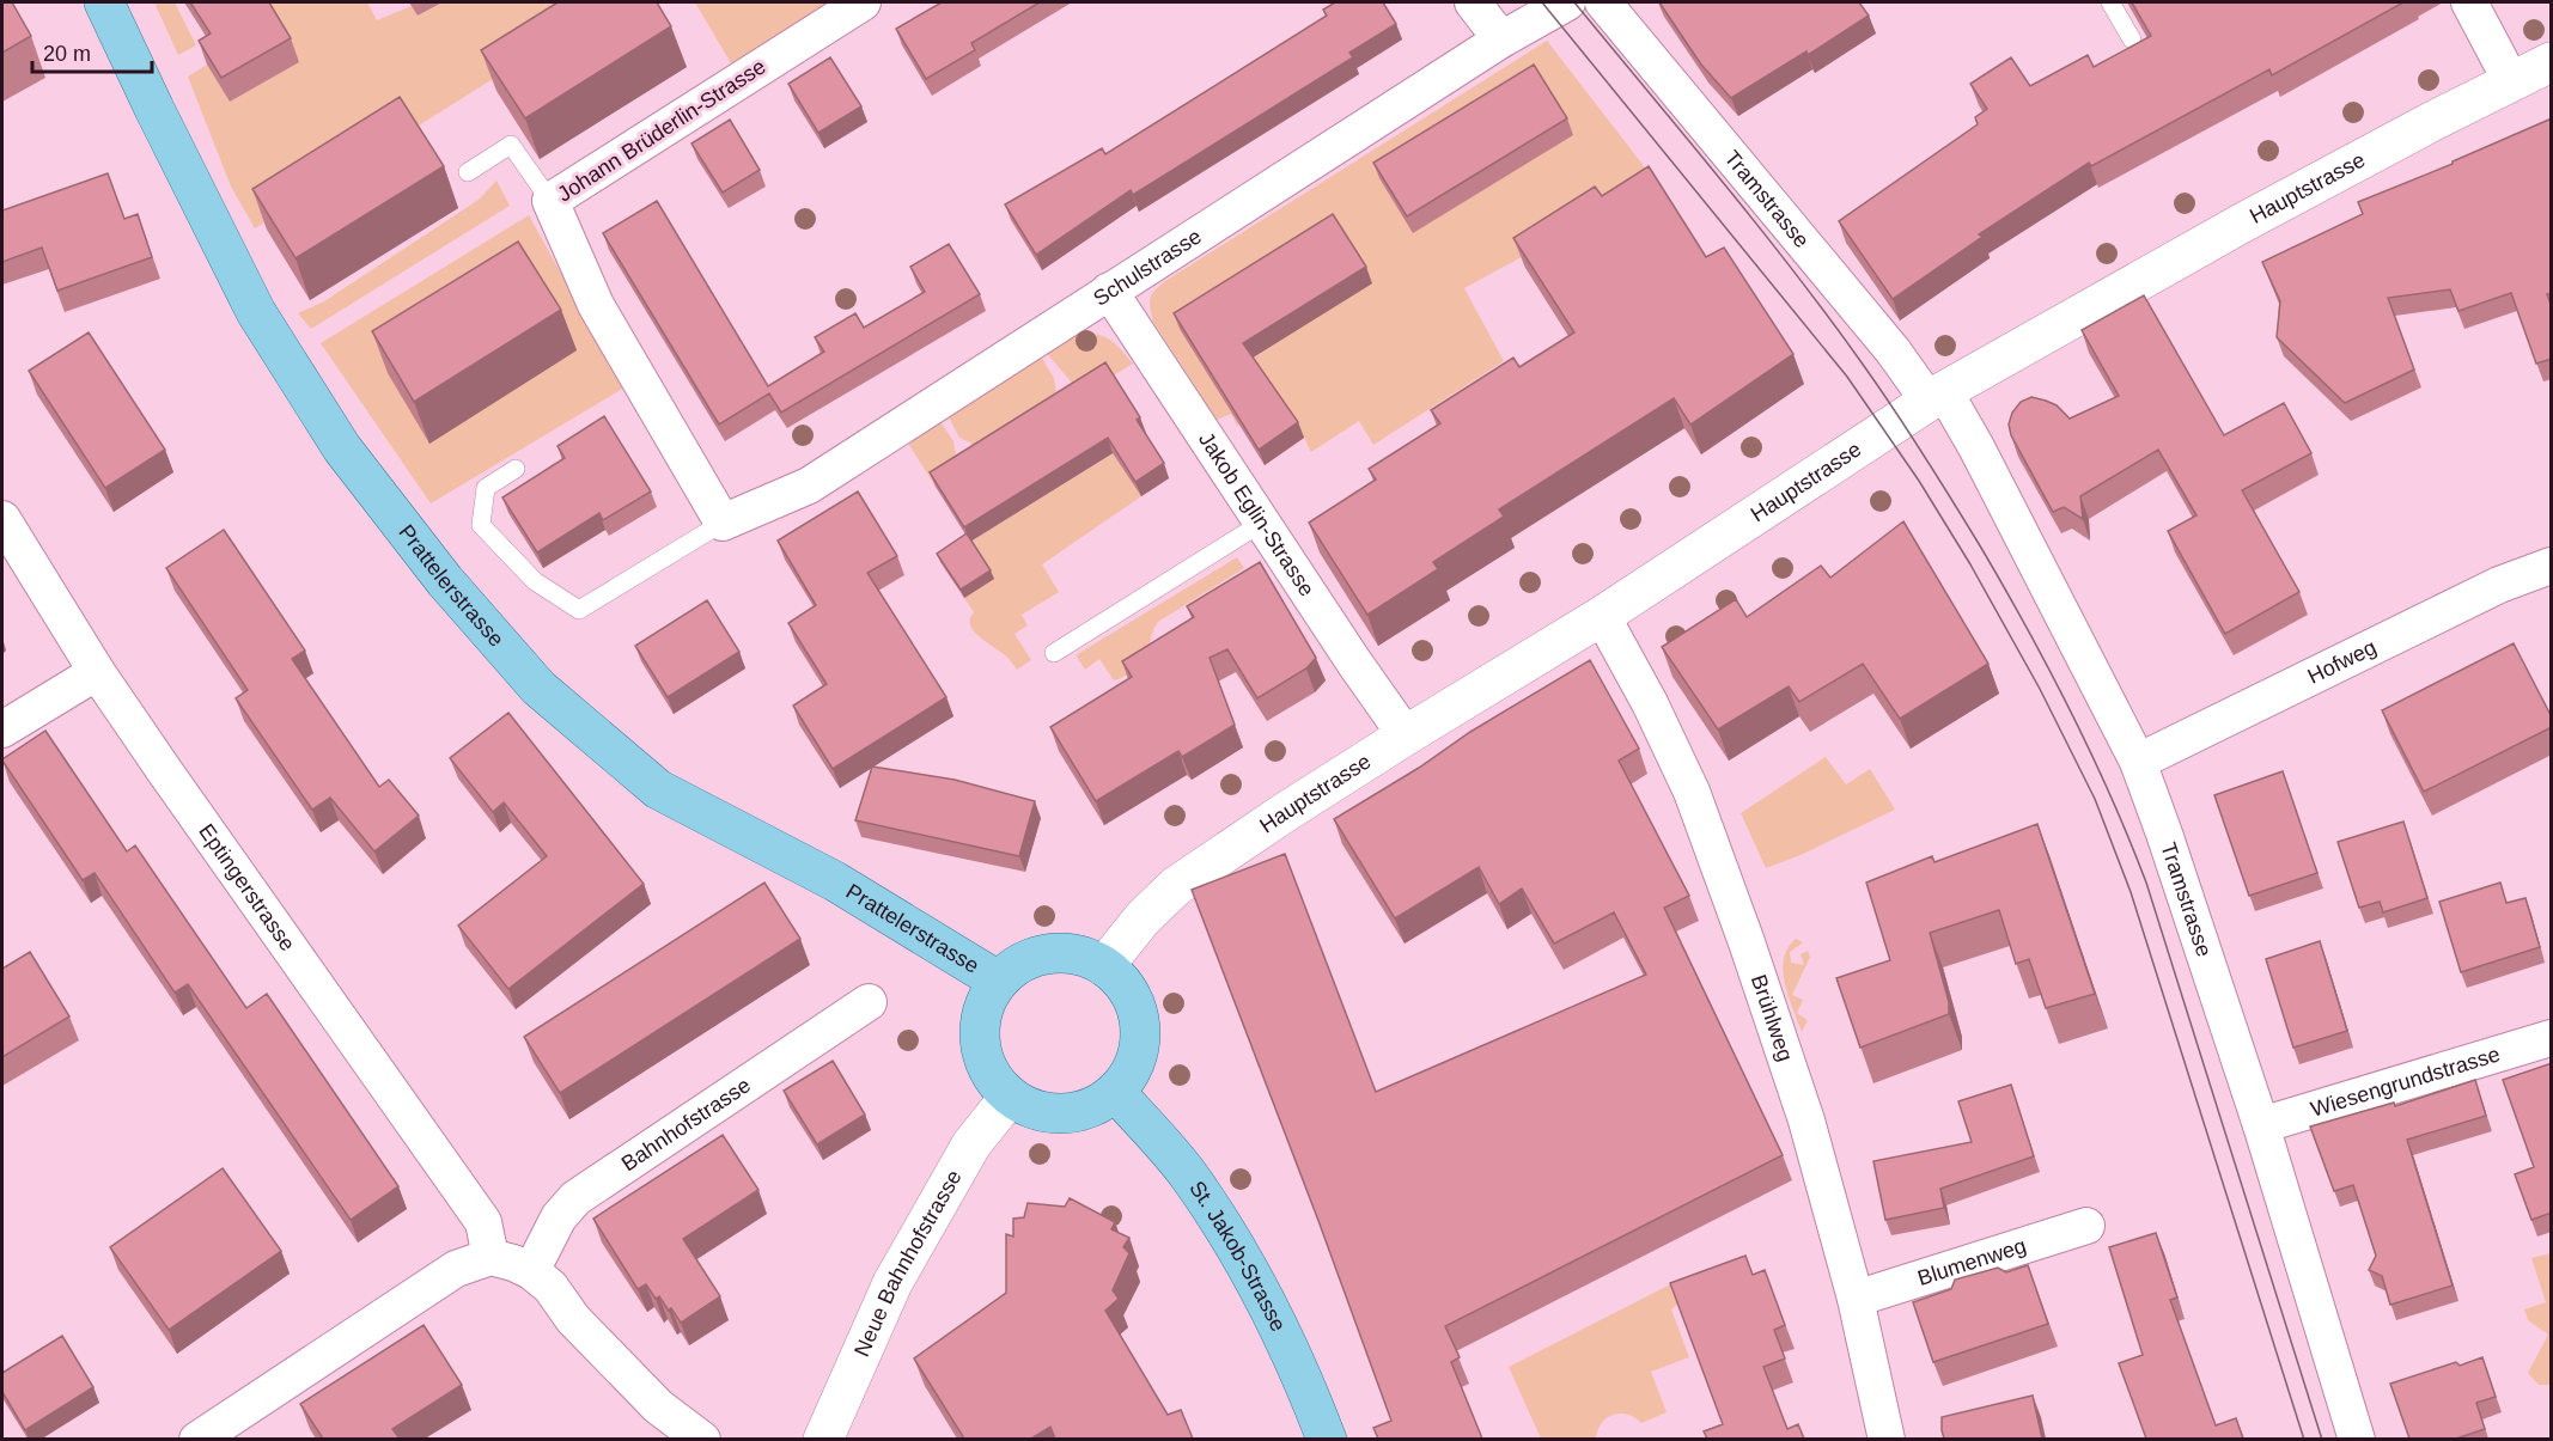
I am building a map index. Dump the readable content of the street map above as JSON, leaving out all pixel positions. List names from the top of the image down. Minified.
{"streets":{"main road":["Prattelerstrasse","St. Jakob-Strasse"],"street":["Johann Brüderlin-Strasse","Hauptstrasse","Tramstrasse","Schulstrasse","Jakob Eglin-Strasse","Hofweg","Eptingerstrasse","Brühlweg","Wiesengrundstrasse","Bahnhofstrasse","Neue Bahnhofstrasse","Blumenweg"]},"crossings":[["Johann Brüderlin-Strasse","Schulstrasse"],["Hauptstrasse","Tramstrasse"],["Hauptstrasse","Jakob Eglin-Strasse"],["Hauptstrasse","Prattelerstrasse"],["Hauptstrasse","Brühlweg"],["Hauptstrasse","St. Jakob-Strasse"],["Hauptstrasse","Neue Bahnhofstrasse"],["Tramstrasse","Hofweg"],["Tramstrasse","Wiesengrundstrasse"],["Schulstrasse","Jakob Eglin-Strasse"],["Prattelerstrasse","St. Jakob-Strasse"],["Prattelerstrasse","Neue Bahnhofstrasse"],["Brühlweg","Blumenweg"],["St. Jakob-Strasse","Neue Bahnhofstrasse"]],"scale_bar":"20 m"}
